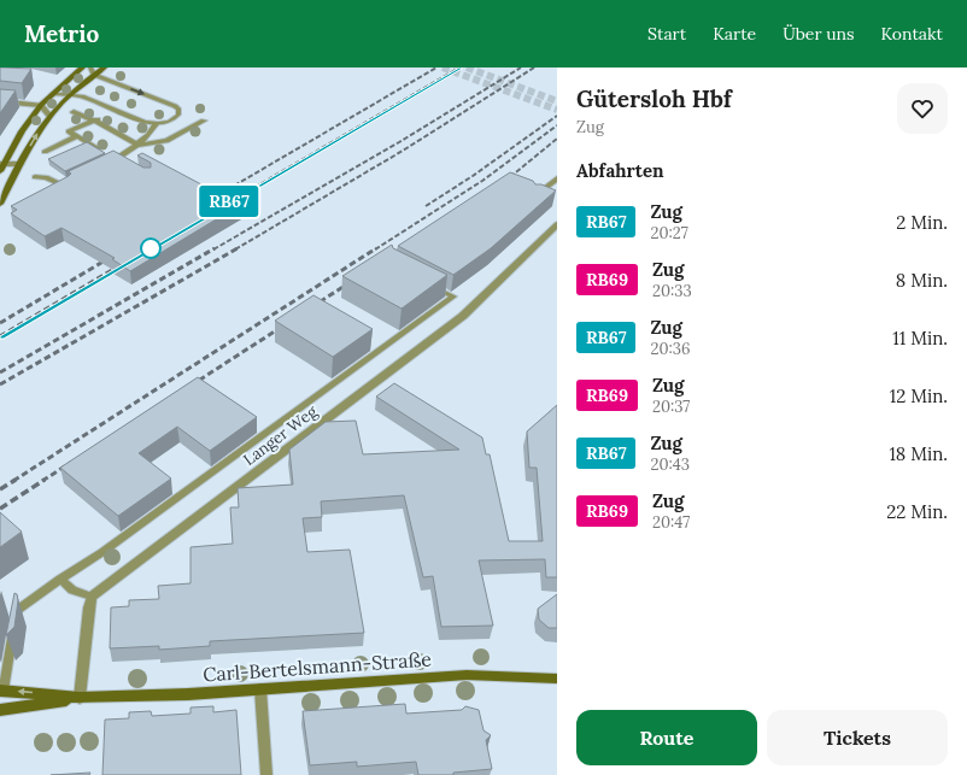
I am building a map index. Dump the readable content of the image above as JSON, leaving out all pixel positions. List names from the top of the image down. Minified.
{"streets":{"main road":["Carl-Bertelsmann-Straße"],"street":["Langer Weg"]},"page":{"header":"Metrio","nav":["Start","Karte","Über uns","Kontakt"],"on_map":"RB67","heading":[["Gütersloh Hbf","Zug"],"Abfahrten"],"list":[{"mark":"RB67","name":"Zug","note":"20:27","value":"2 Min."},{"mark":"RB69","name":"Zug","note":"20:33","value":"8 Min."},{"mark":"RB67","name":"Zug","note":"20:36","value":"11 Min."},{"mark":"RB69","name":"Zug","note":"20:37","value":"12 Min."},{"mark":"RB67","name":"Zug","note":"20:43","value":"18 Min."},{"mark":"RB69","name":"Zug","note":"20:47","value":"22 Min."}],"buttons":["Route","Tickets"]}}
